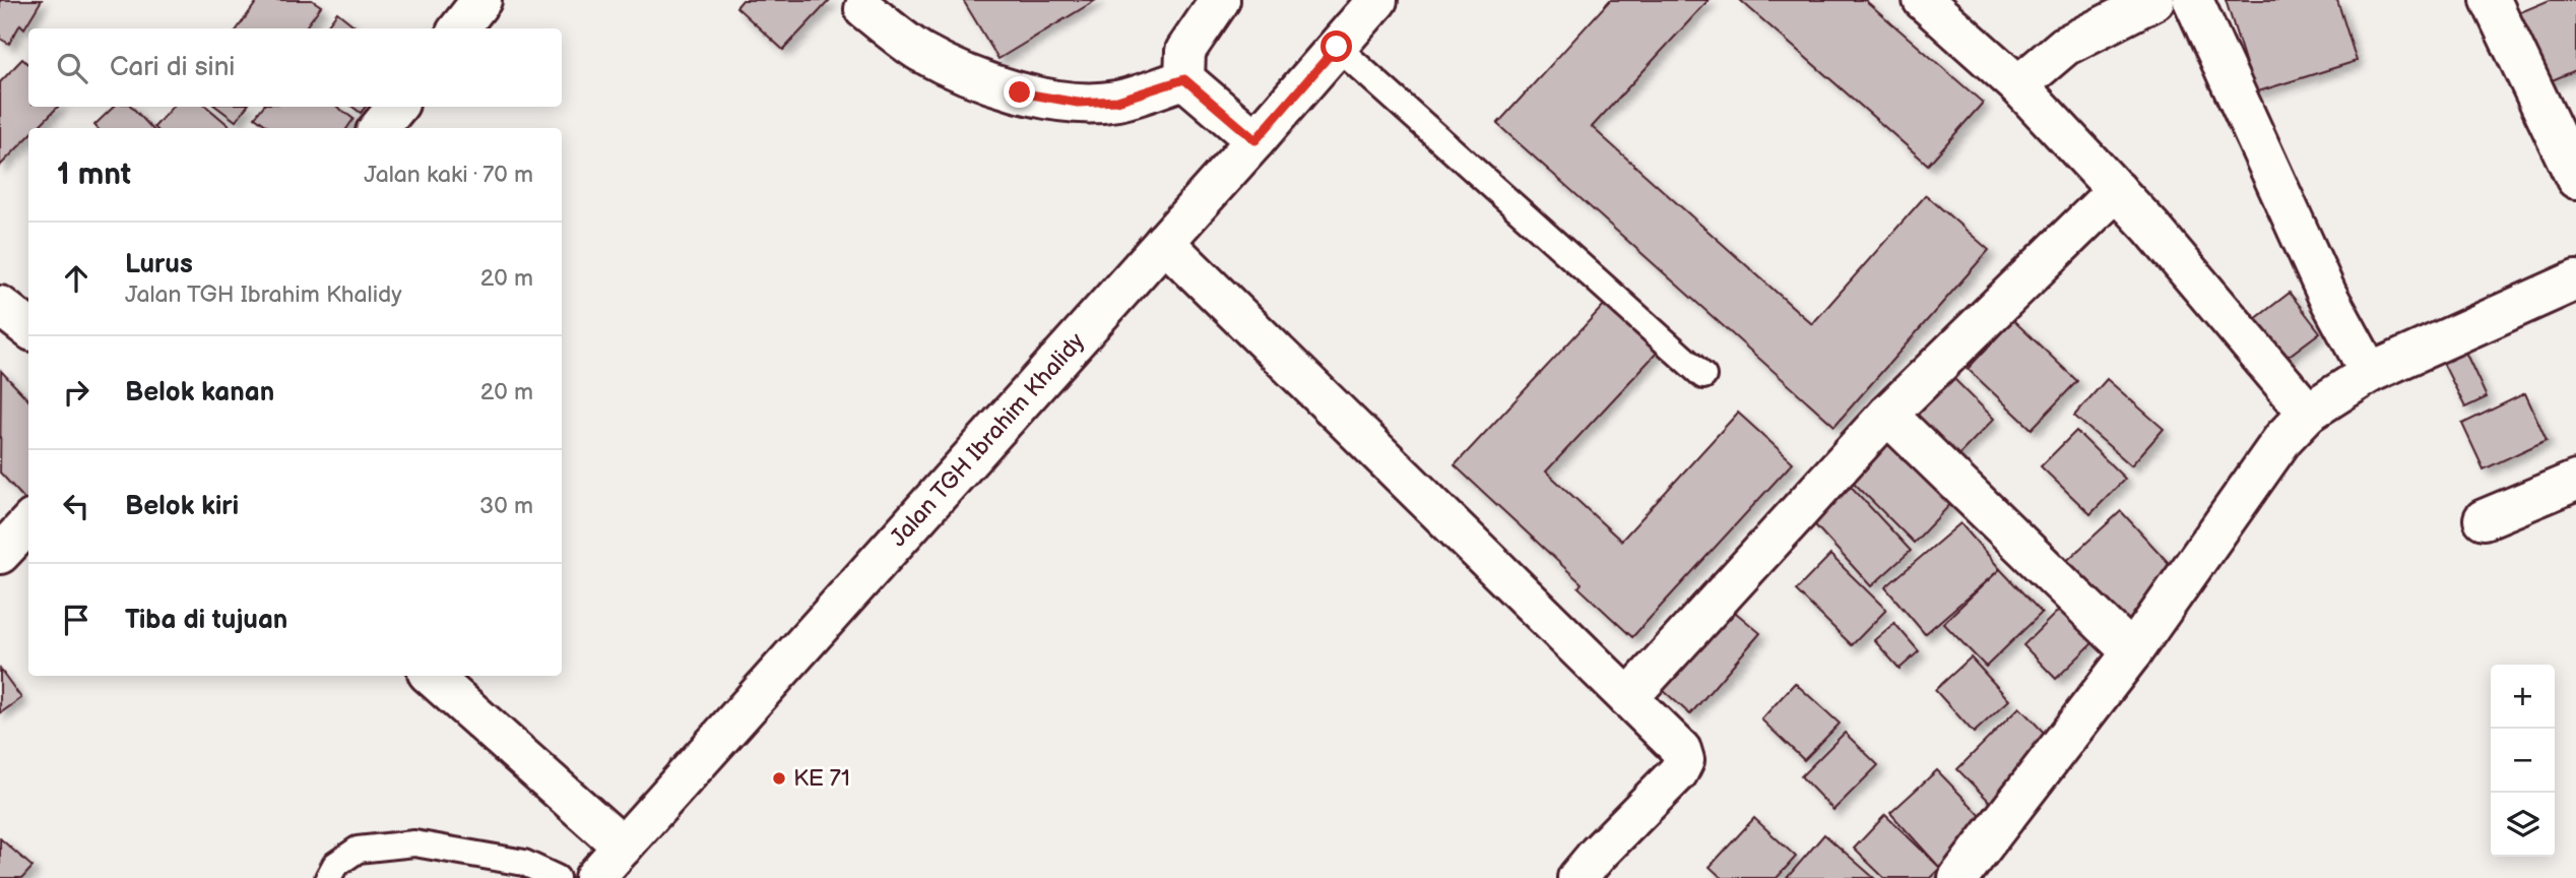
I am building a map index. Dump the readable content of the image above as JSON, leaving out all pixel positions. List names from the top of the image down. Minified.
{"streets":{"street":["Jalan TGH Ibrahim Khalidy"]},"places":["KE 71"],"page":{"search":"Cari di sini","heading":["1 mnt","Jalan kaki · 70 m"],"list":[["Lurus","Jalan TGH Ibrahim Khalidy","20 m"],["Belok kanan","20 m"],["Belok kiri","30 m"],"Tiba di tujuan"],"map_buttons":["+","−"]}}
